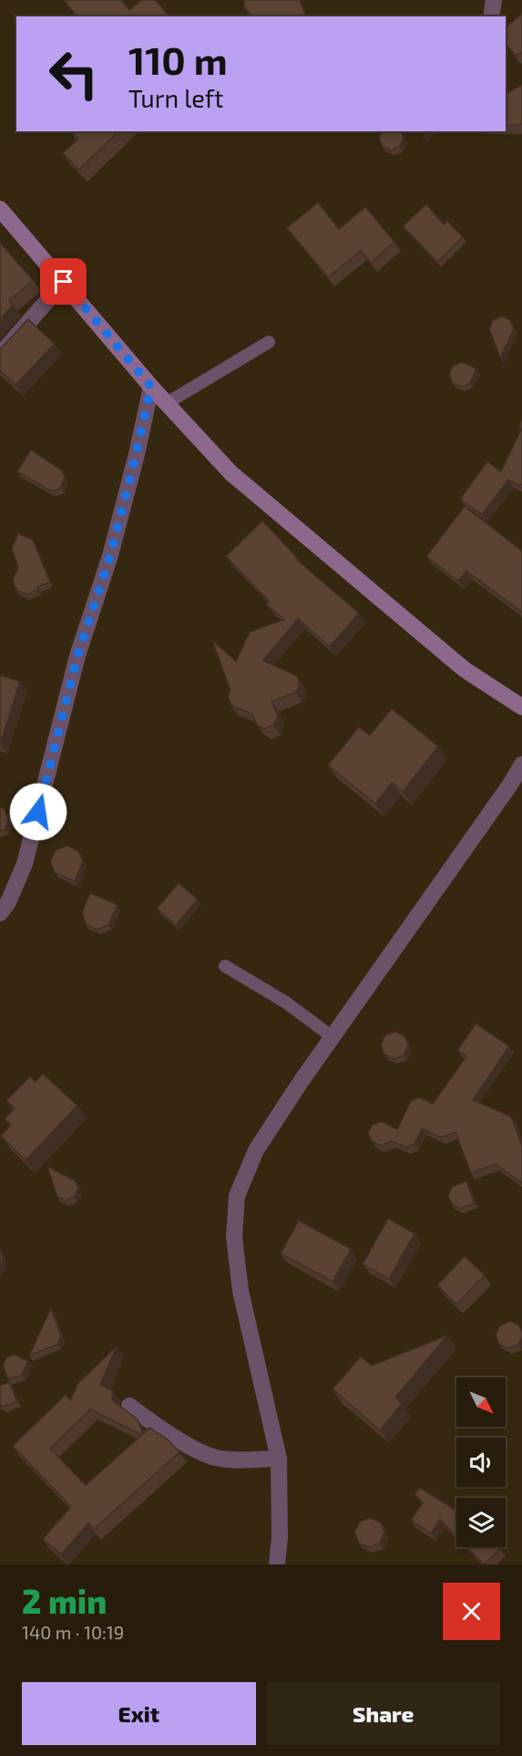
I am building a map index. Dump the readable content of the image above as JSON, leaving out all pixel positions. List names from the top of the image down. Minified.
{"north":"bottom right","page":{"turn":["110 m","Turn left"],"heading":["2 min","140 m · 10:19"],"buttons":["Exit","Share"]}}
